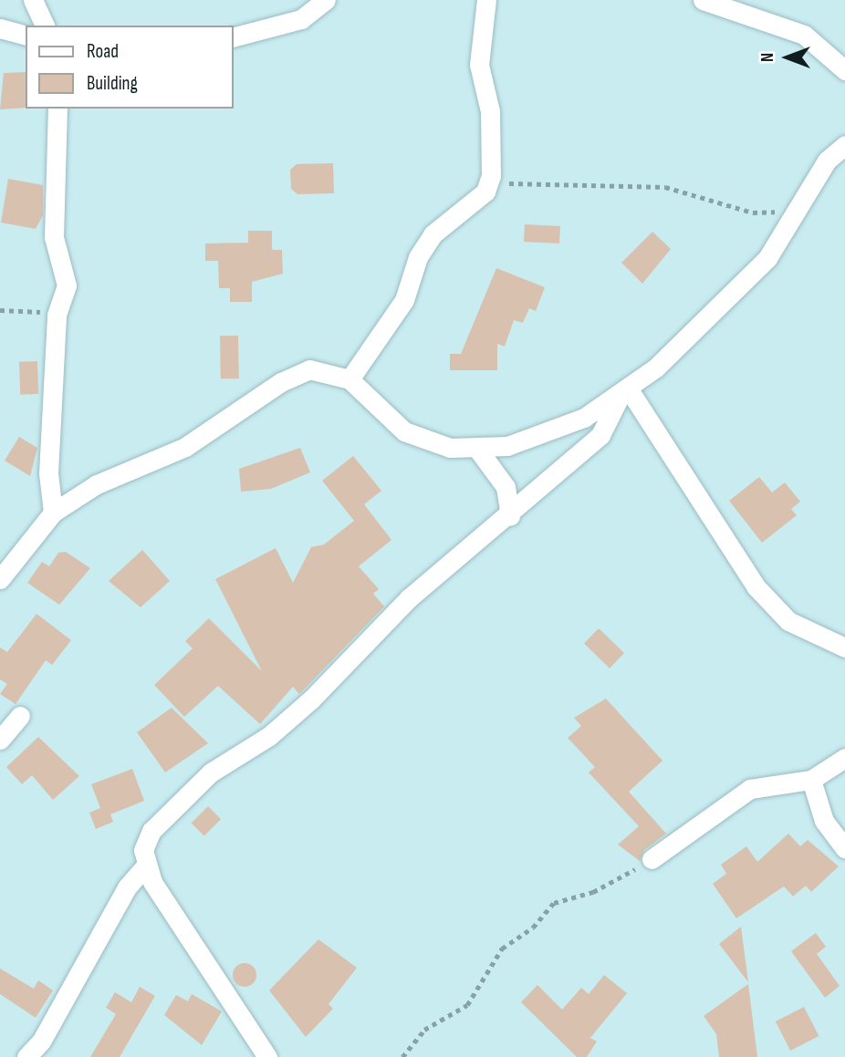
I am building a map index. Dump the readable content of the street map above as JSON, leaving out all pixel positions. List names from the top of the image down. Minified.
{"legend":["Road","Building"],"north":"left"}
